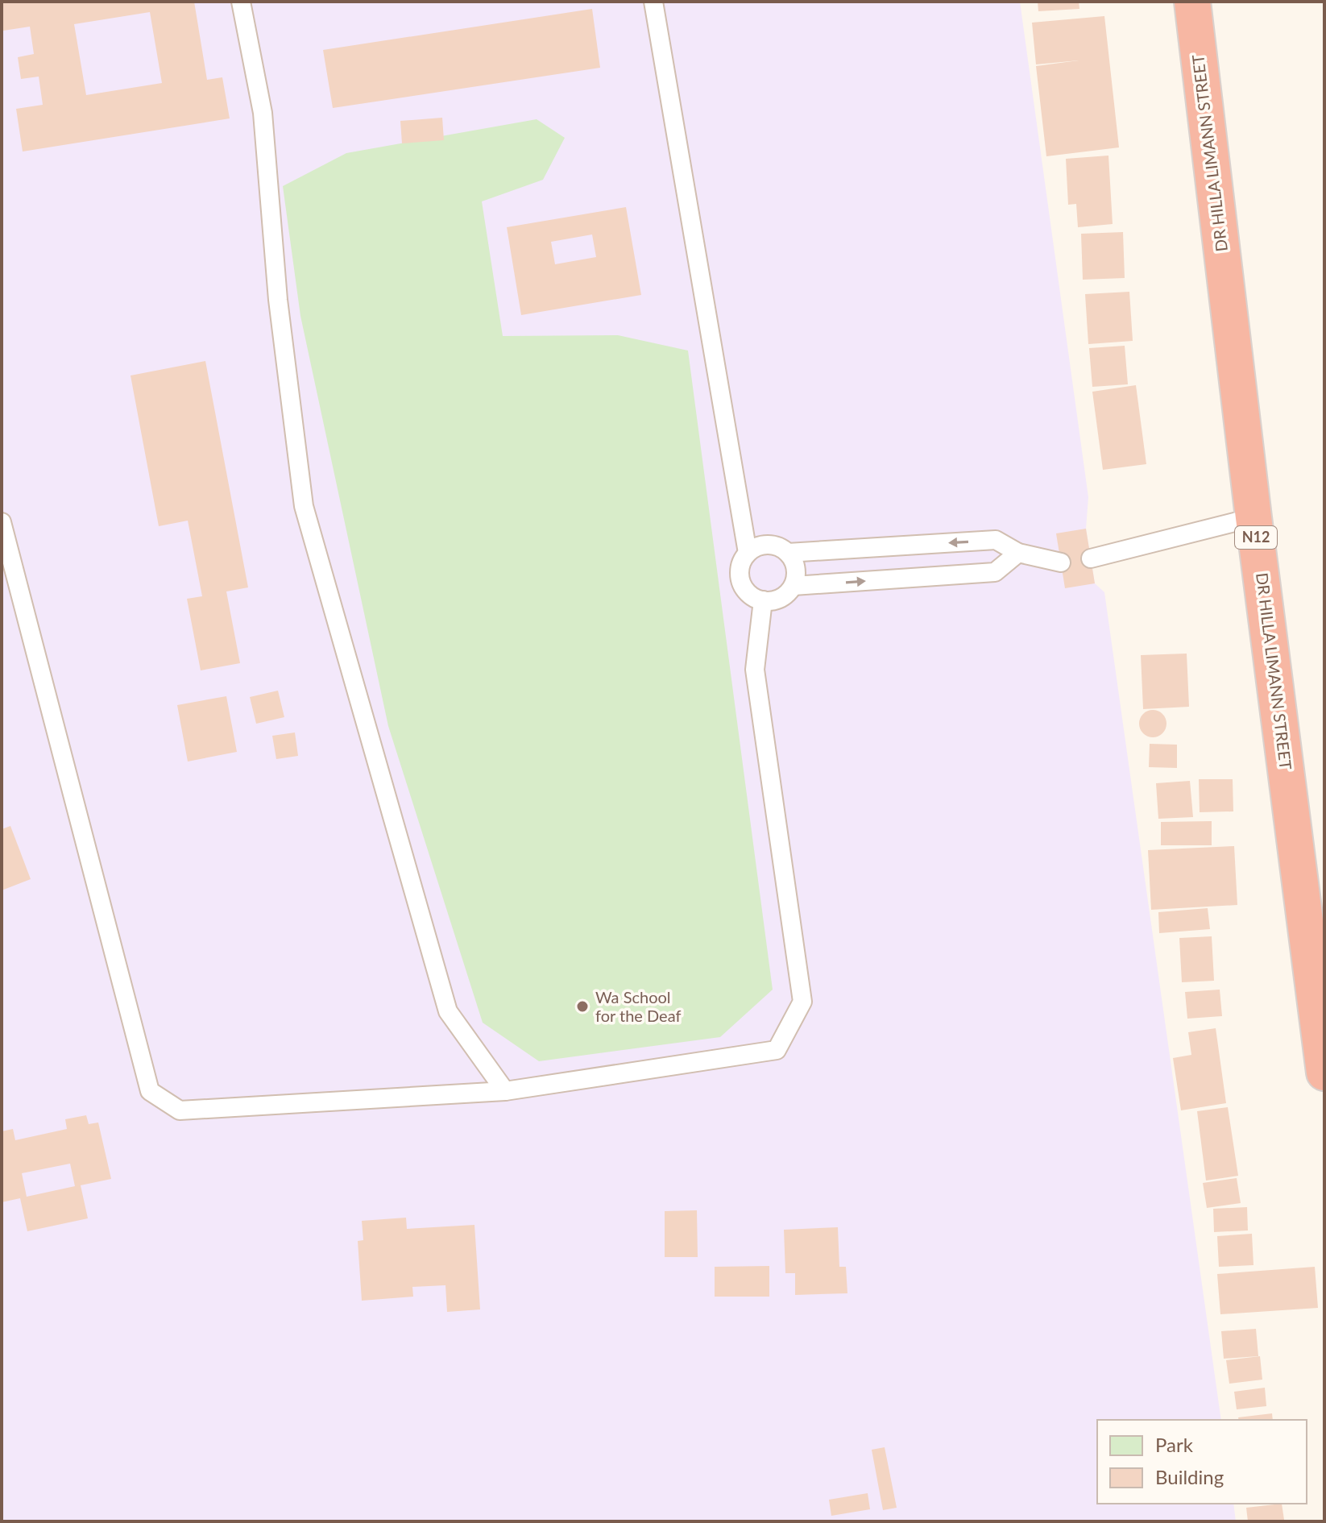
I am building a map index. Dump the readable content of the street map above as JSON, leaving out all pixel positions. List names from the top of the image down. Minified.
{"streets":{"highway":["DR HILLA LIMANN STREET","N12"]},"places":["Wa School for the Deaf"],"legend":["Park","Building"]}
